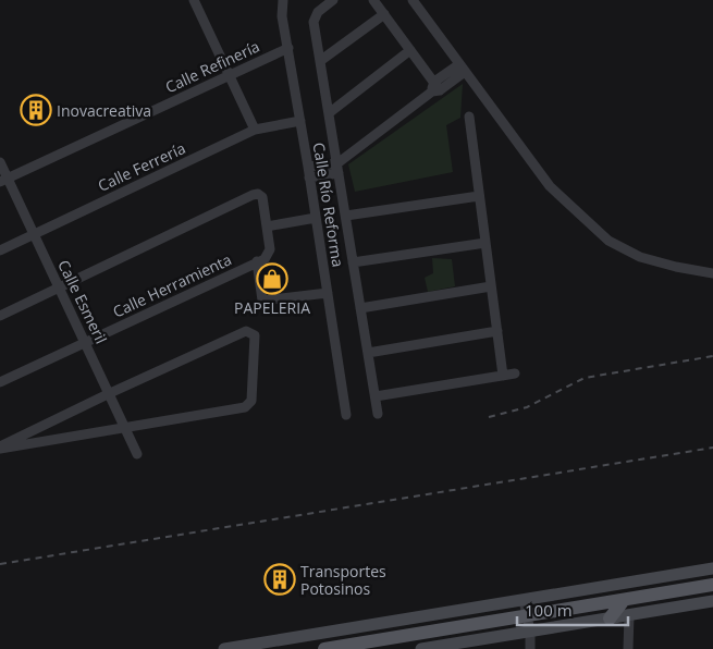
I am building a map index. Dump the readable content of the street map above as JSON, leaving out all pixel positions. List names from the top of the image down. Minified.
{"streets":{"street":["Calle Refinería","Calle Ferrería","Calle Río Reforma","Calle Herramienta","Calle Esmeril"]},"crossings":[["Calle Refinería","Calle Río Reforma"],["Calle Refinería","Calle Esmeril"],["Calle Ferrería","Calle Río Reforma"],["Calle Ferrería","Calle Esmeril"],["Calle Herramienta","Calle Esmeril"]],"places":{"building":["Inovacreativa","Transportes Potosinos"],"shop":["PAPELERIA"]},"scale_bar":"100 m"}
